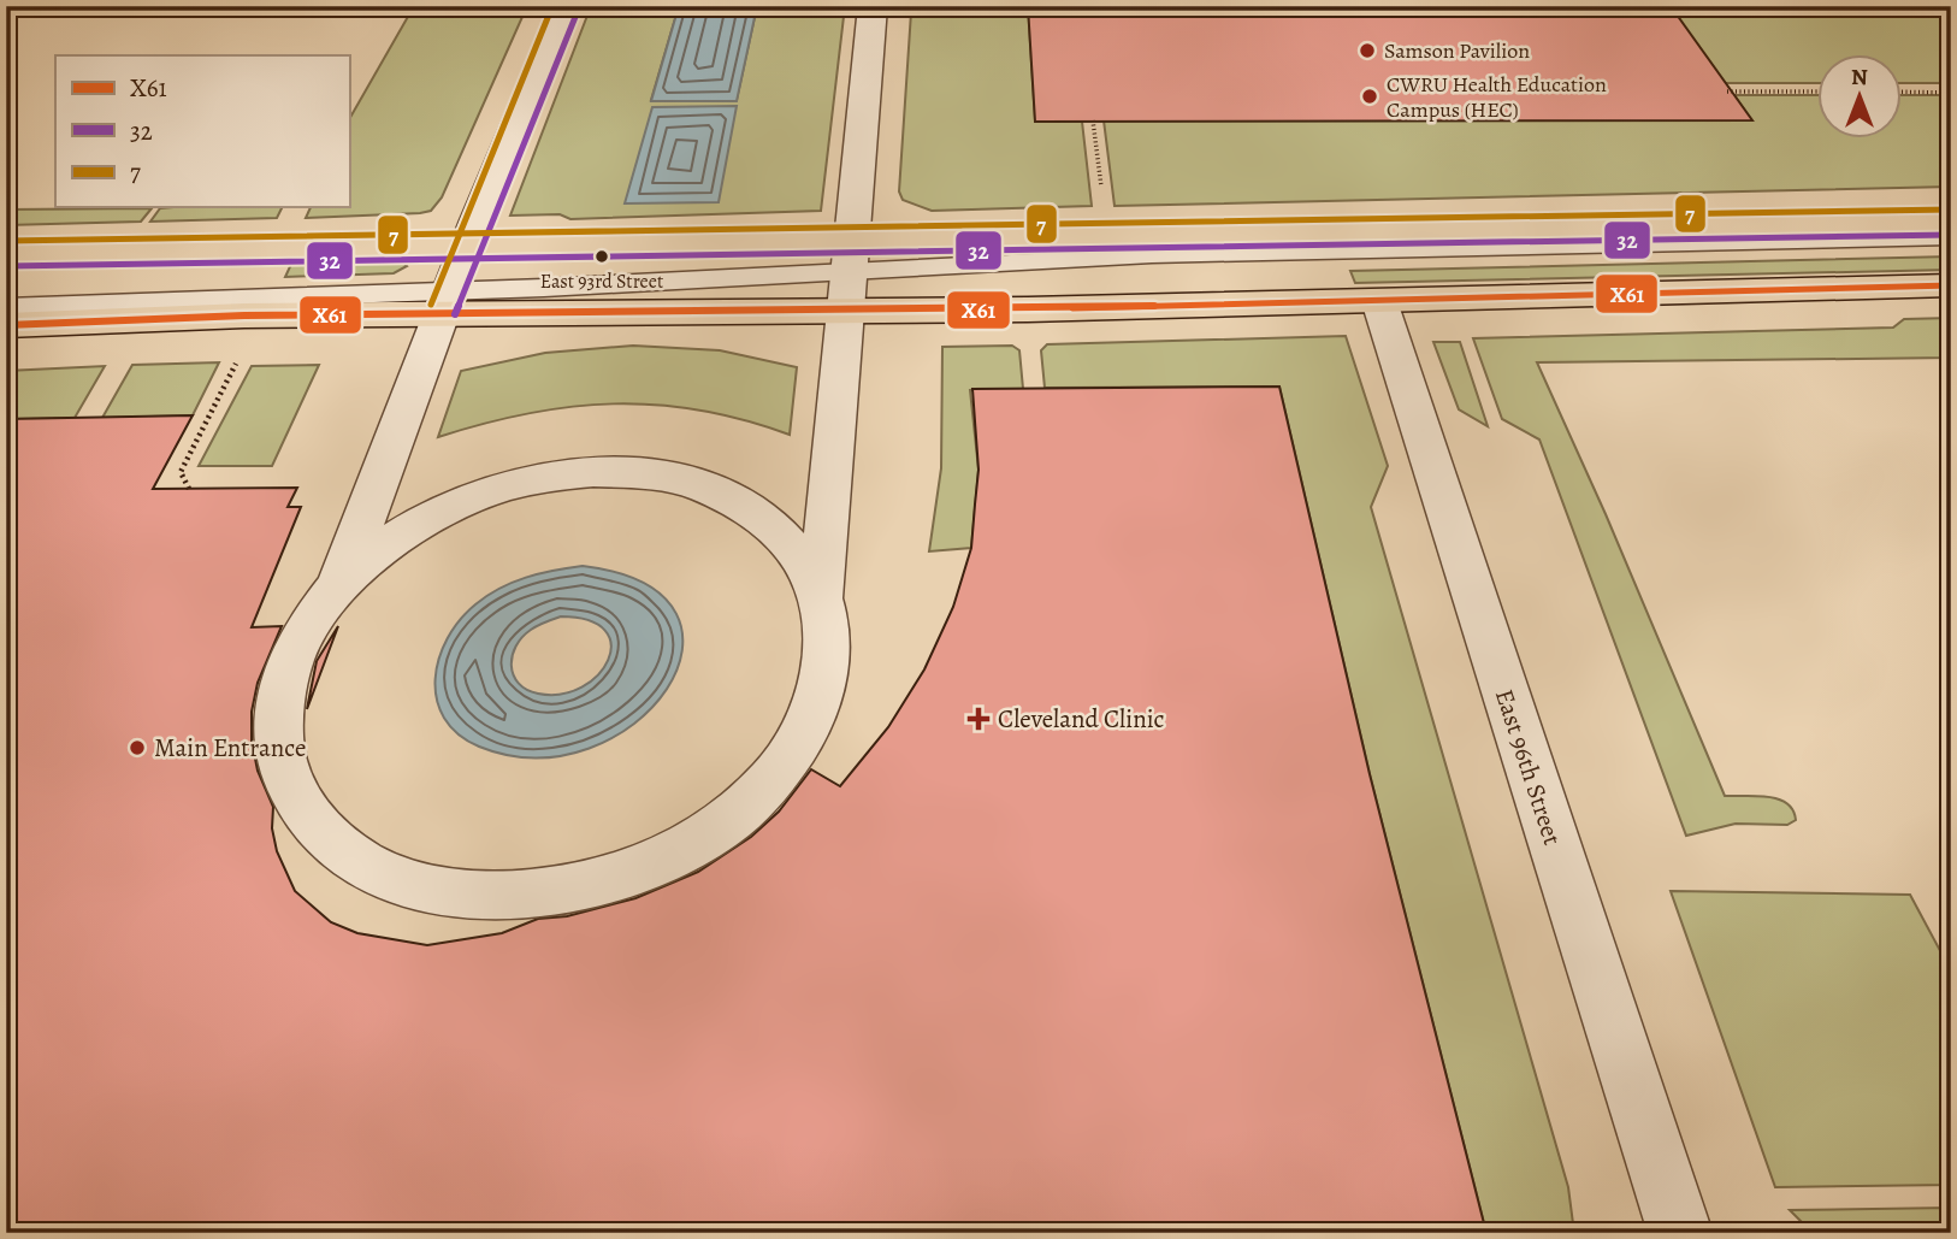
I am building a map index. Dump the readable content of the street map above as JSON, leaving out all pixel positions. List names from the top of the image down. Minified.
{"streets":{"street":["East 96th Street"]},"places":{"other":["Samson Pavilion","CWRU Health Education Campus (HEC)","East 93rd Street","Main Entrance"],"health":["Cleveland Clinic"]},"lines":["transit line 7","transit line 32","transit line X61"],"legend":["X61","32","7"],"north":"top"}
